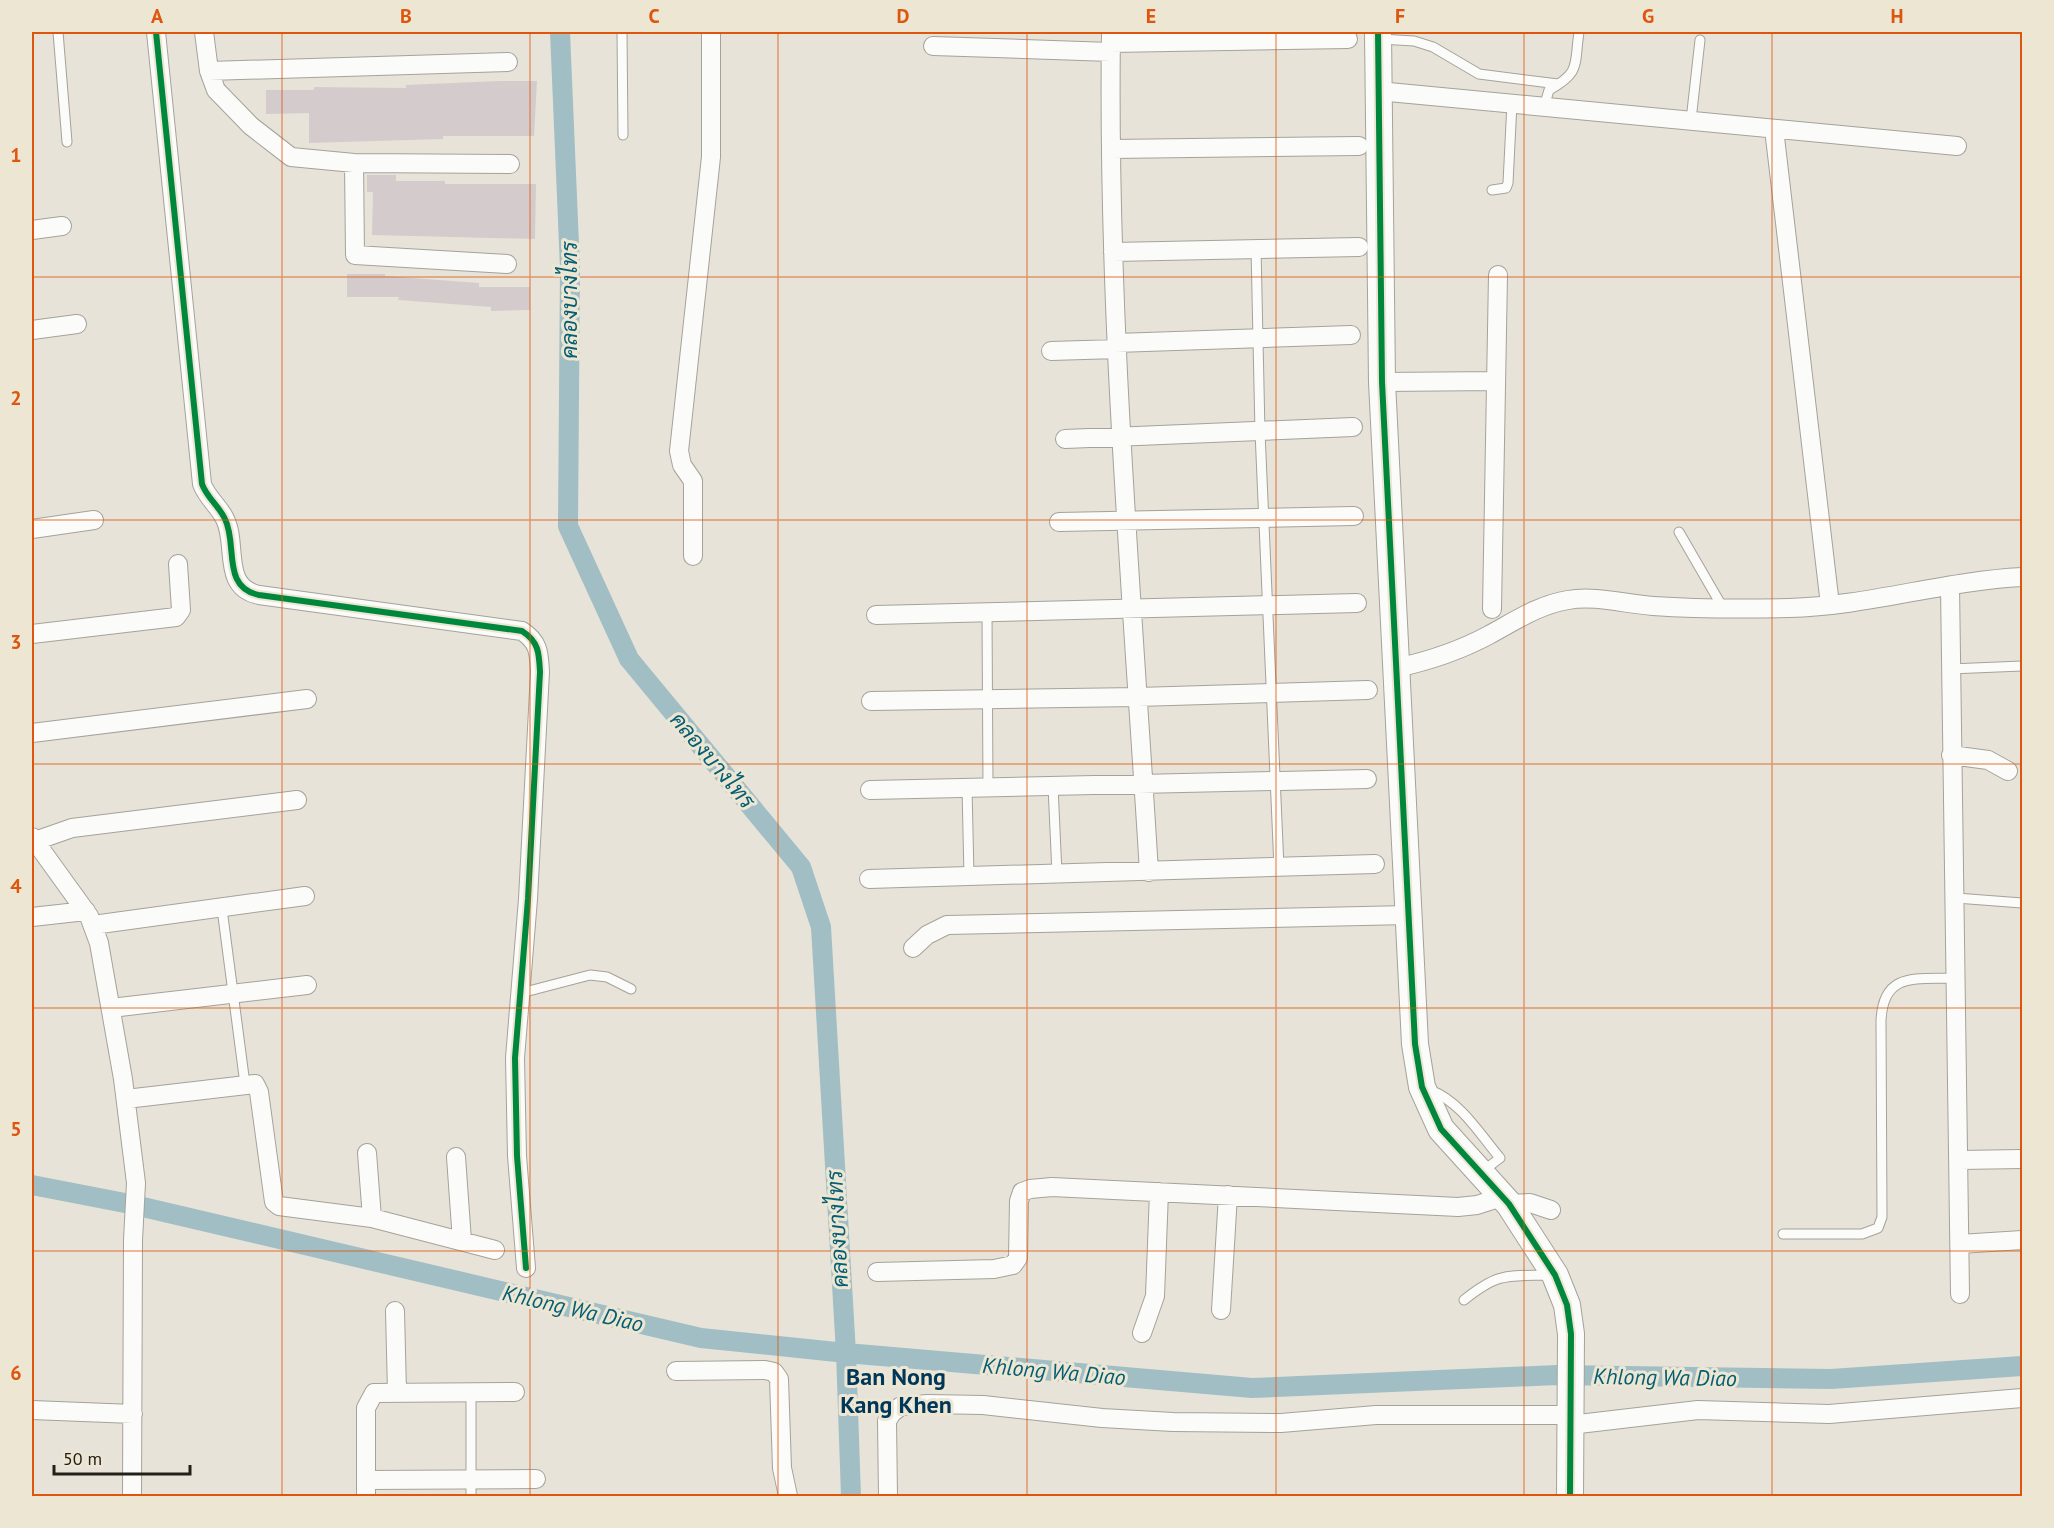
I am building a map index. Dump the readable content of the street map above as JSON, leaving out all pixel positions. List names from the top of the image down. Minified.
{"districts":["Ban Nong Kang Khen"],"water":["คลองบางไทร","Khlong Wa Diao"],"scale_bar":"50 m","grid":{"columns":["A","B","C","D","E","F","G","H"],"rows":["1","2","3","4","5","6"]}}
